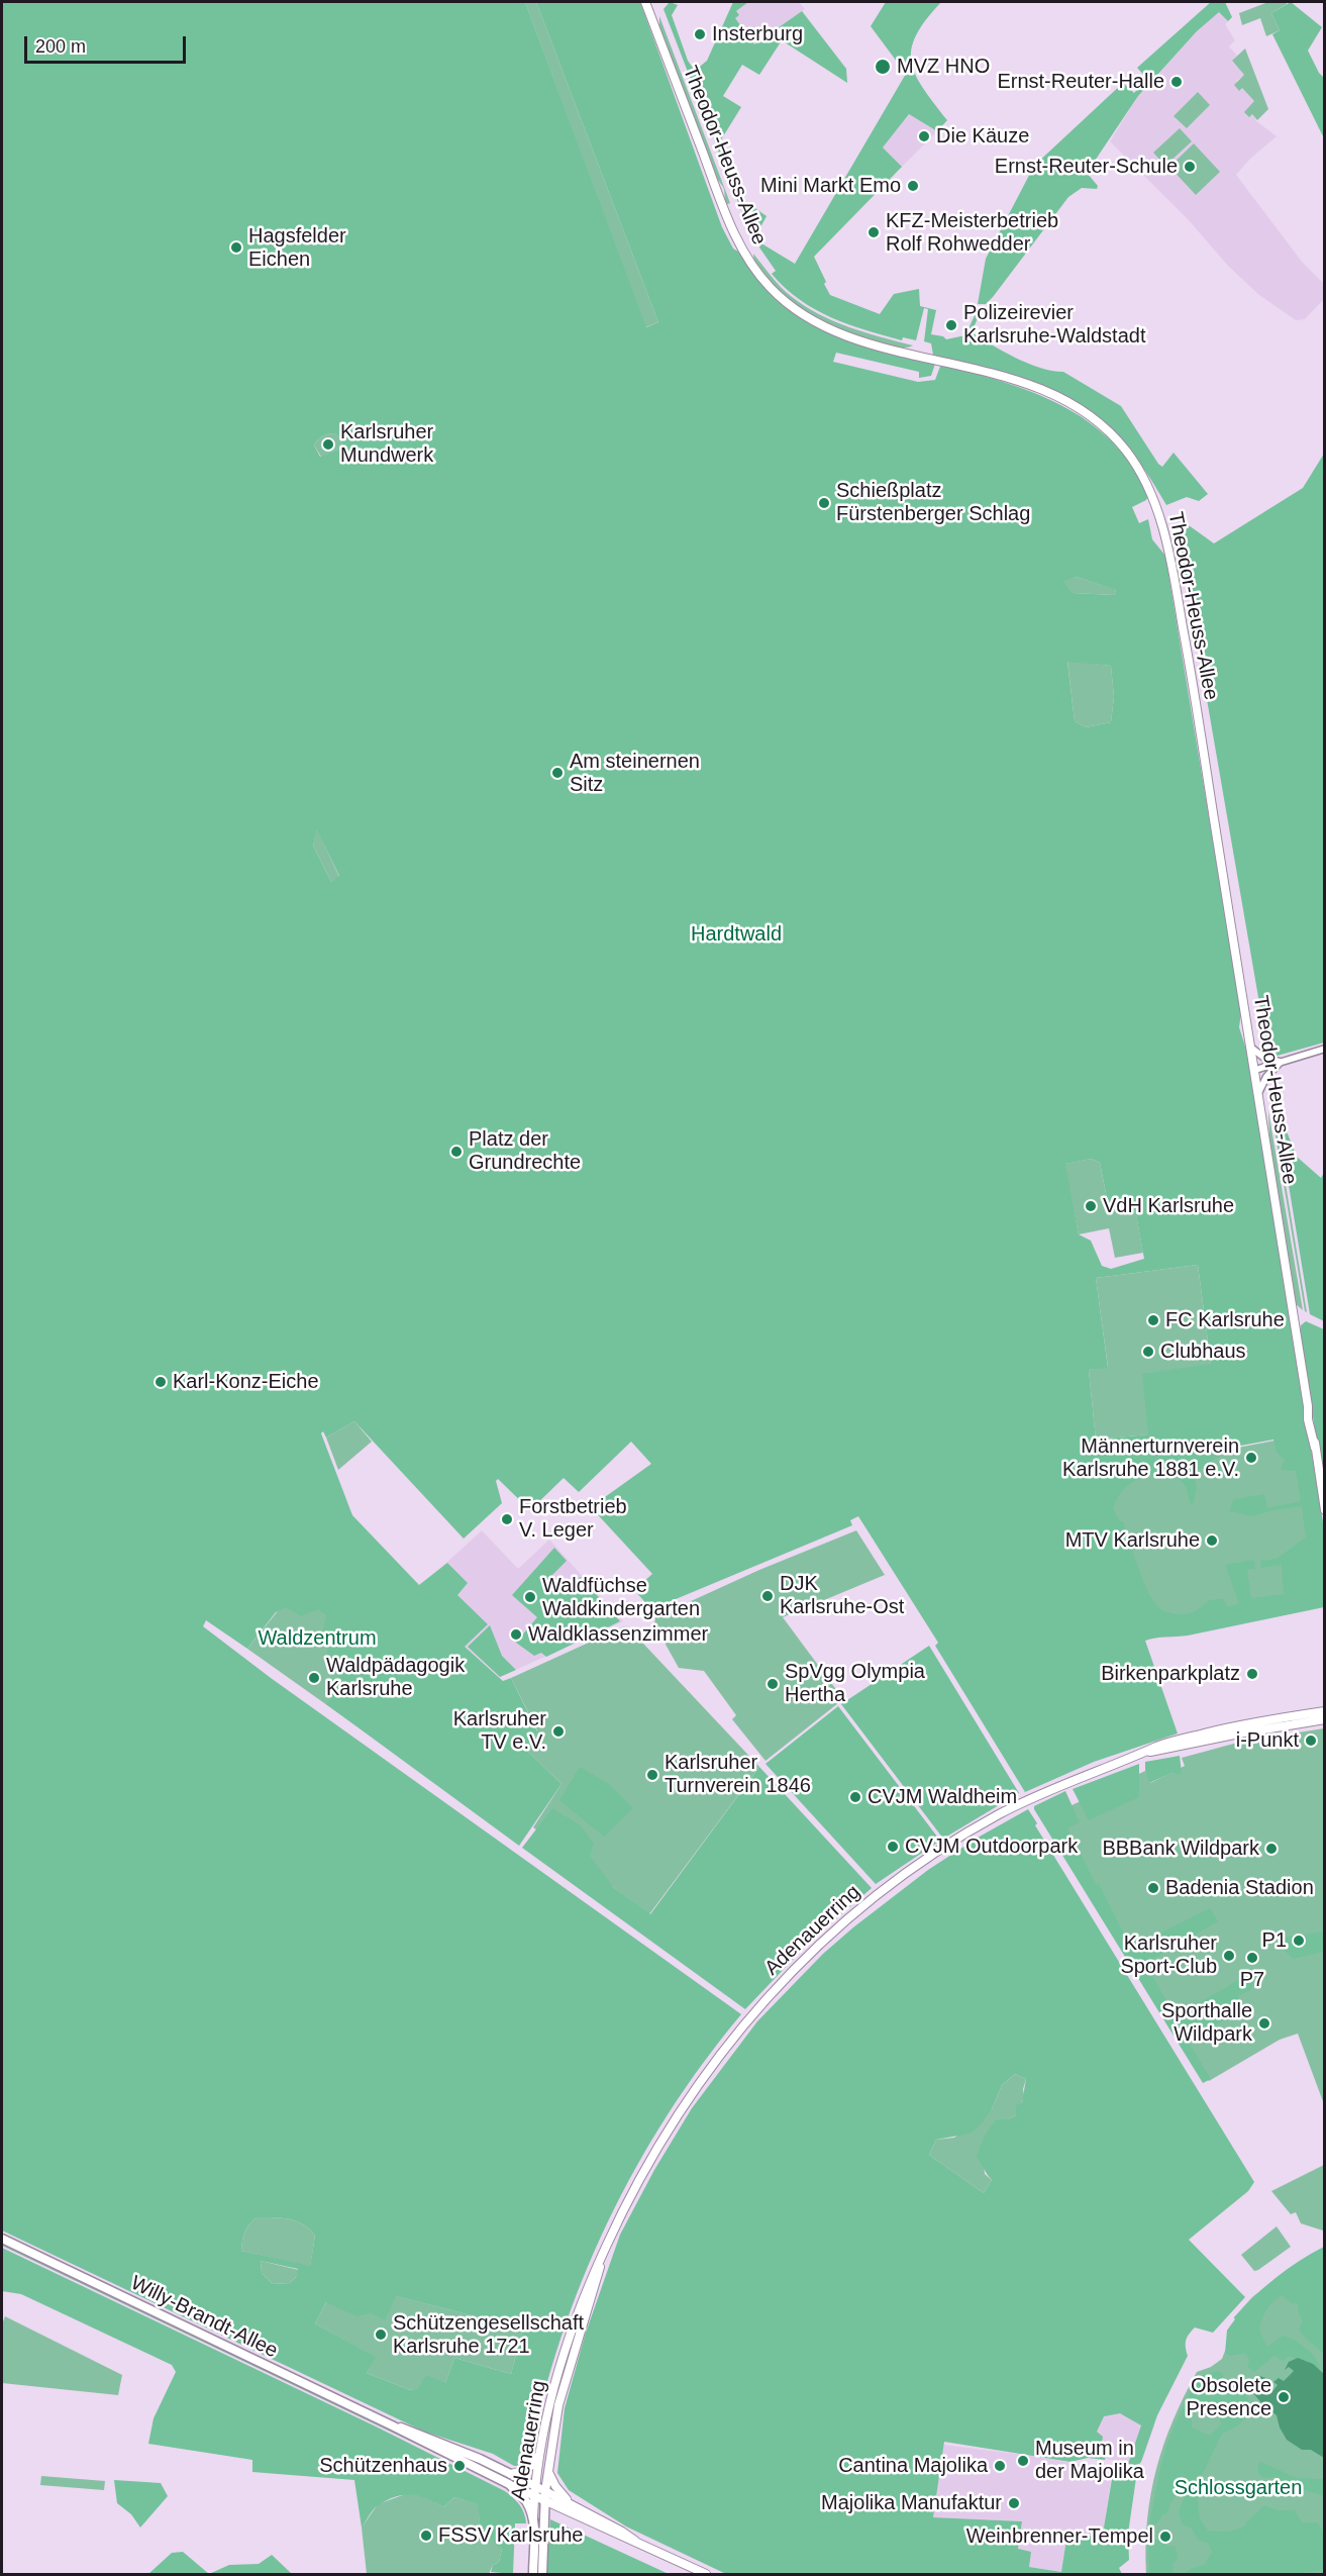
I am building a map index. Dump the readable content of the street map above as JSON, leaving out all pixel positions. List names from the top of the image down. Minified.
{"streets":{"main road":["Theodor-Heuss-Allee","Adenauerring","Willy-Brandt-Allee"]},"crossings":[["Adenauerring","Willy-Brandt-Allee"]],"parks":["Hardtwald","Waldzentrum","Schlossgarten"],"places":["Insterburg","MVZ HNO","Ernst-Reuter-Halle","Die Käuze","Ernst-Reuter-Schule","Mini Markt Emo","KFZ-Meisterbetrieb Rolf Rohwedder","Hagsfelder Eichen","Polizeirevier Karlsruhe-Waldstadt","Karlsruher Mundwerk","Schießplatz Fürstenberger Schlag","Am steinernen Sitz","Platz der Grundrechte","VdH Karlsruhe","FC Karlsruhe","Clubhaus","Karl-Konz-Eiche","Männerturnverein Karlsruhe 1881 e.V.","Forstbetrieb V. Leger","MTV Karlsruhe","DJK Karlsruhe-Ost","Waldfüchse Waldkindergarten","Waldklassenzimmer","Birkenparkplatz","Waldpädagogik Karlsruhe","SpVgg Olympia Hertha","Karlsruher TV e.V.","i-Punkt","Karlsruher Turnverein 1846","CVJM Waldheim","CVJM Outdoorpark","BBBank Wildpark","Badenia Stadion","P1","Karlsruher Sport-Club","P7","Sporthalle Wildpark","Schützengesellschaft Karlsruhe 1721","Obsolete Presence","Museum in der Majolika","Schützenhaus","Cantina Majolika","Majolika Manufaktur","FSSV Karlsruhe","Weinbrenner-Tempel"],"scale_bar":"200 m"}
